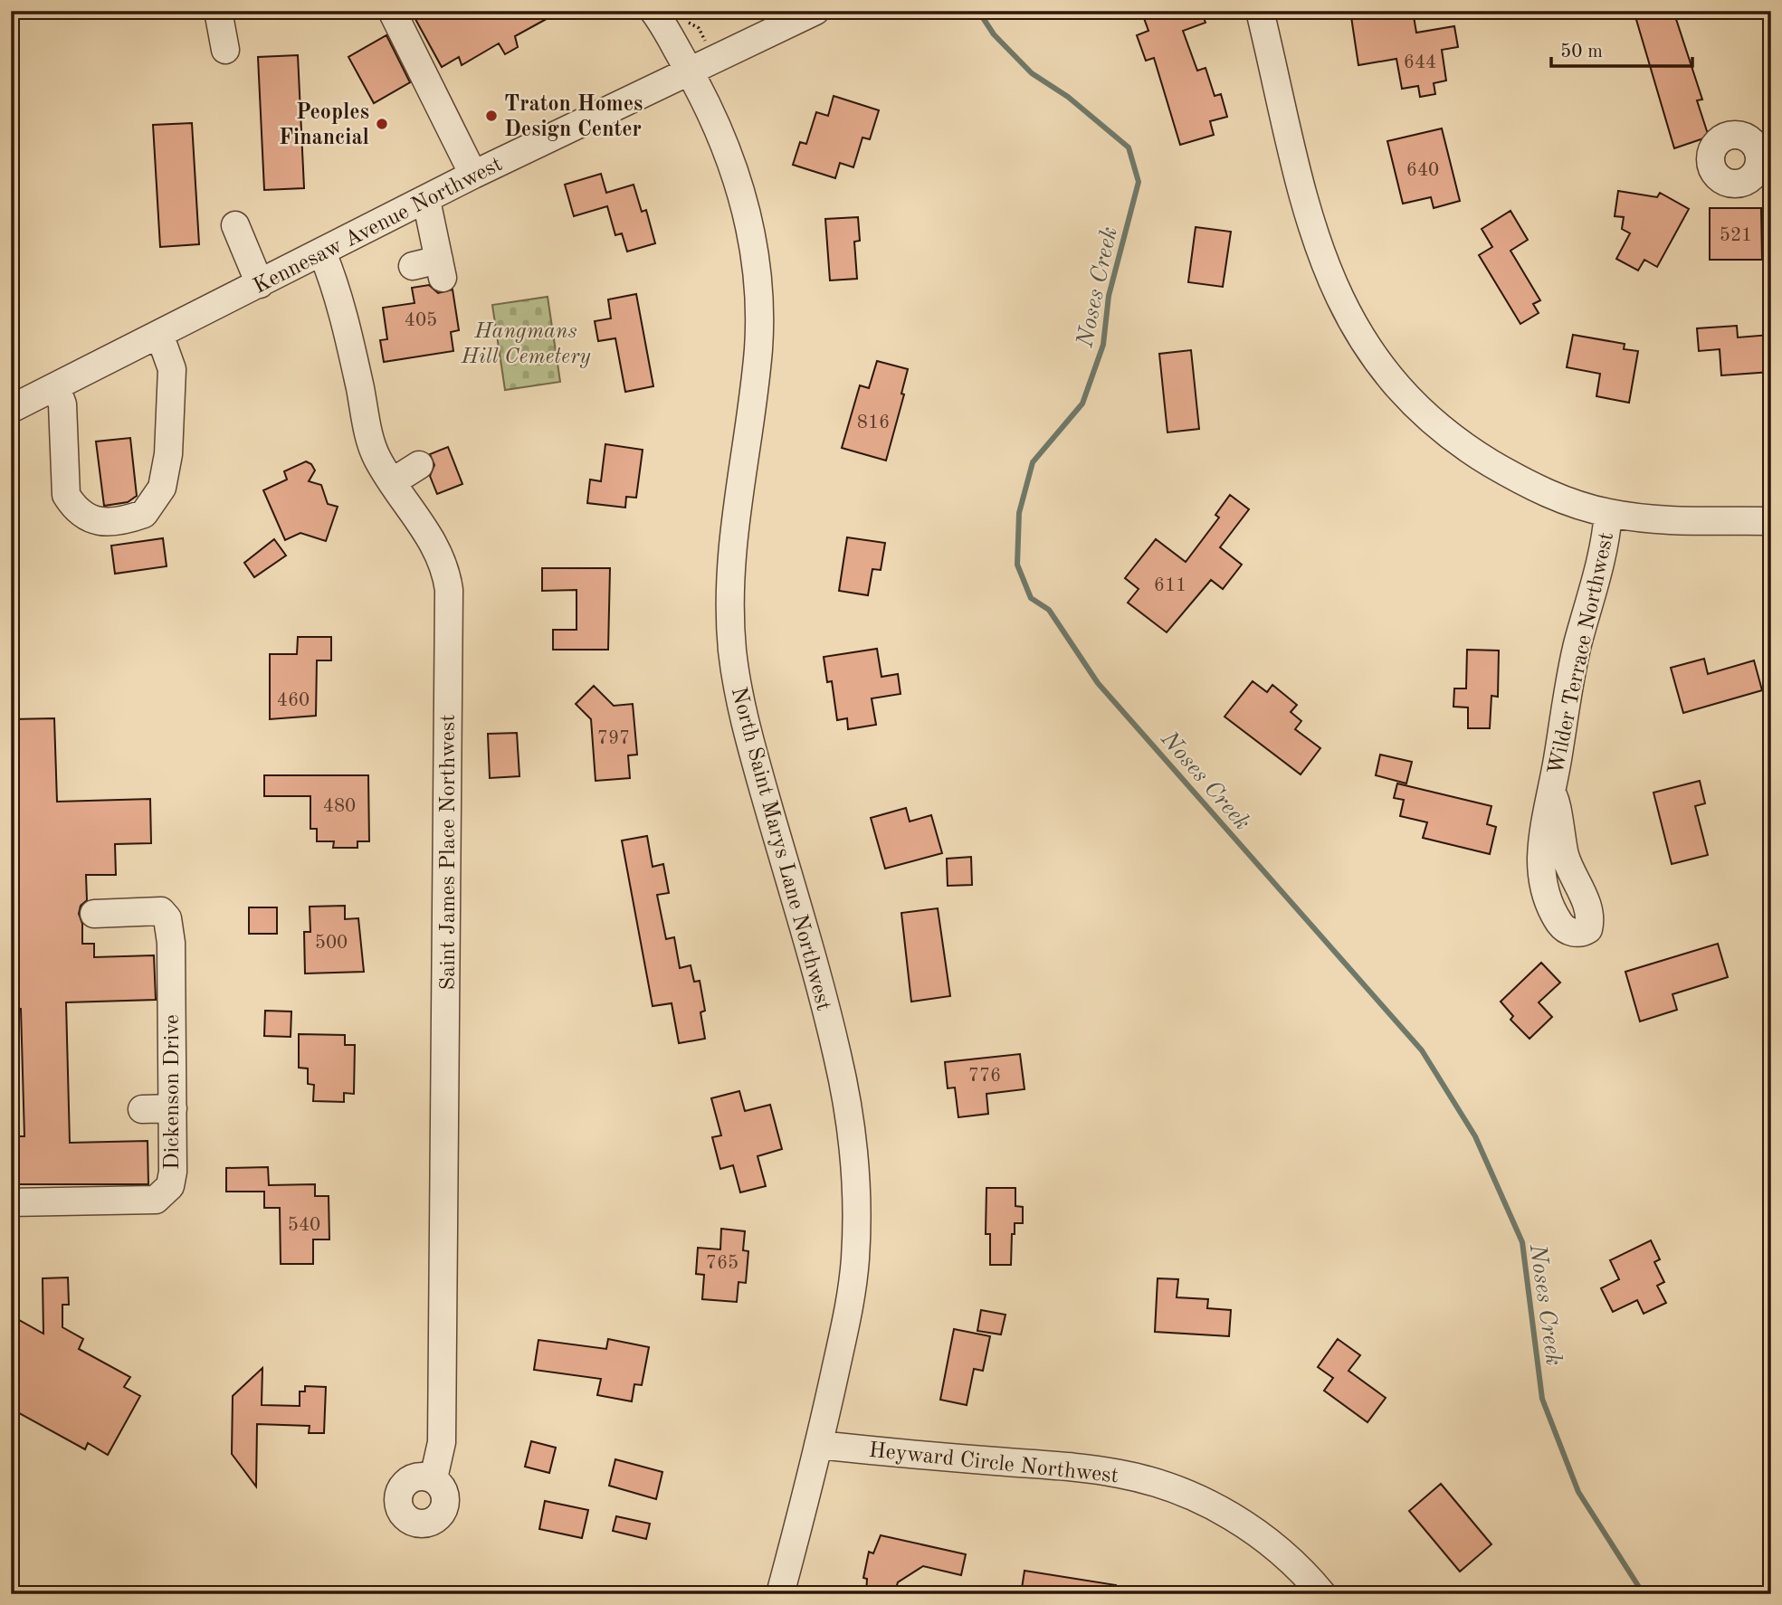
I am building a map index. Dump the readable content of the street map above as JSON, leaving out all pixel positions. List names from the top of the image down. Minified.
{"streets":{"street":["Kennesaw Avenue Northwest","Wilder Terrace Northwest","North Saint Marys Lane Northwest","Saint James Place Northwest","Dickenson Drive","Heyward Circle Northwest"]},"crossings":[["Kennesaw Avenue Northwest","North Saint Marys Lane Northwest"],["Kennesaw Avenue Northwest","Saint James Place Northwest"],["North Saint Marys Lane Northwest","Heyward Circle Northwest"]],"water":["Noses Creek"],"parks":["Hangmans Hill Cemetery"],"places":["Traton Homes Design Center","Peoples Financial"],"house_numbers":["644","640","521","405","816","611","460","797","480","500","776","540","765"],"scale_bar":"50 m"}
